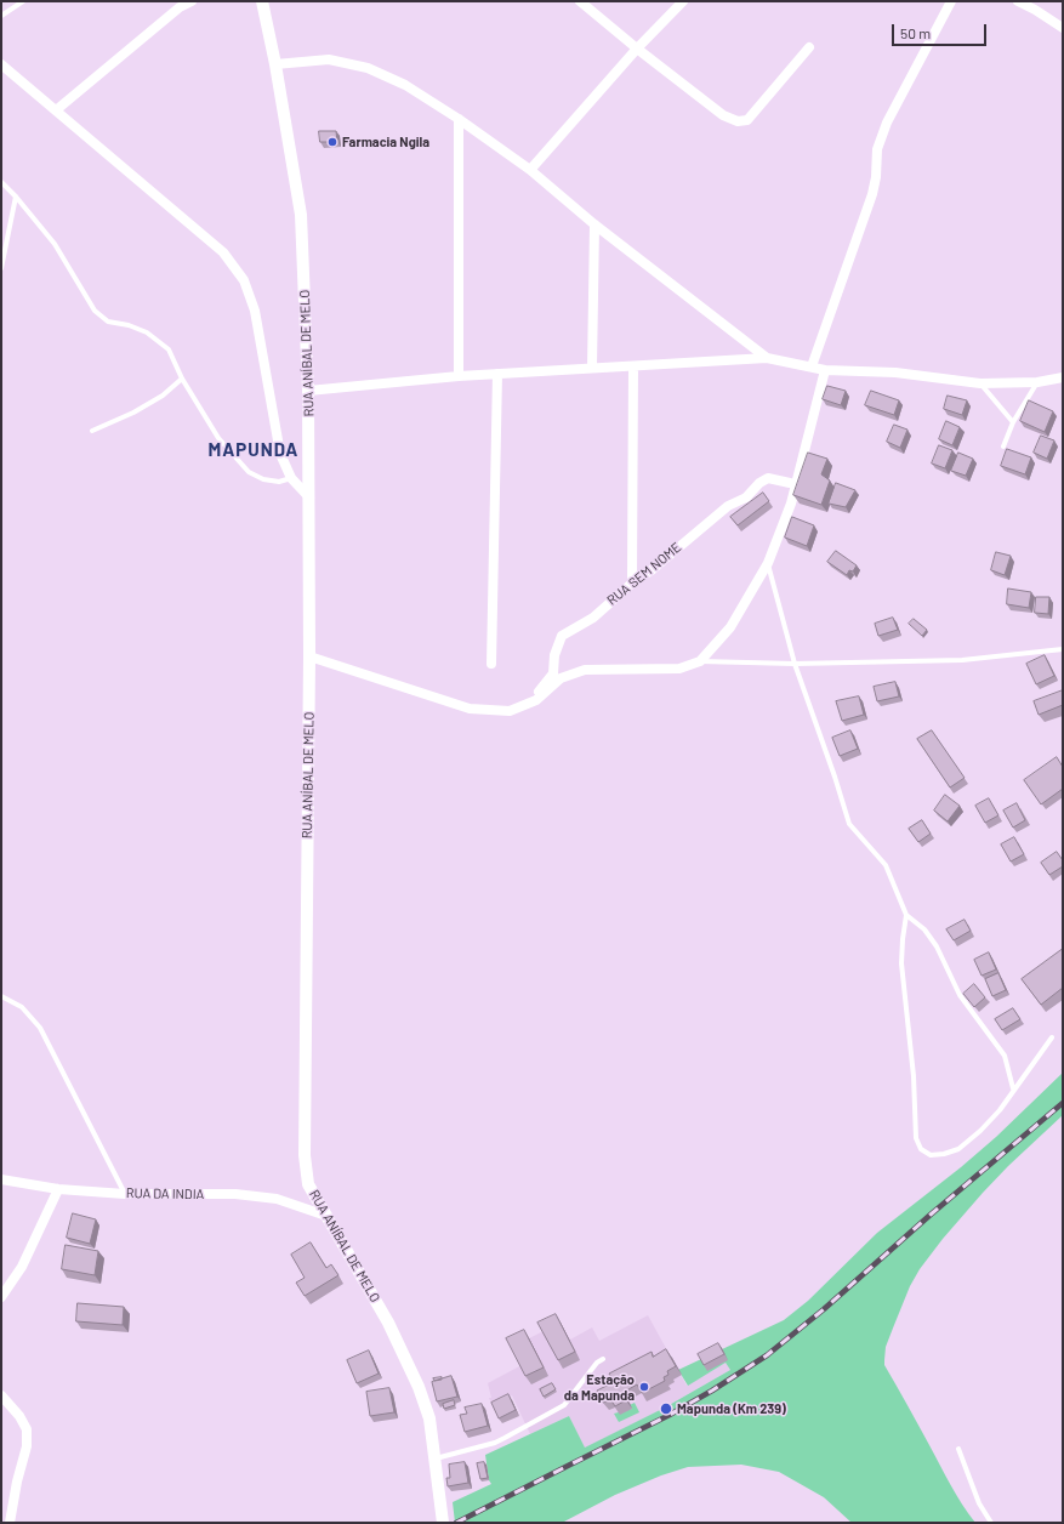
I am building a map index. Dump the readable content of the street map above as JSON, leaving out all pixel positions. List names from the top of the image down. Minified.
{"streets":{"street":["RUA ANÍBAL DE MELO","RUA SEM NOME","RUA DA INDIA"]},"crossings":[["RUA ANÍBAL DE MELO","RUA DA INDIA"]],"districts":["MAPUNDA"],"places":["Farmacia Ngila","Estação da Mapunda","Mapunda (Km 239)"],"scale_bar":"50 m"}
